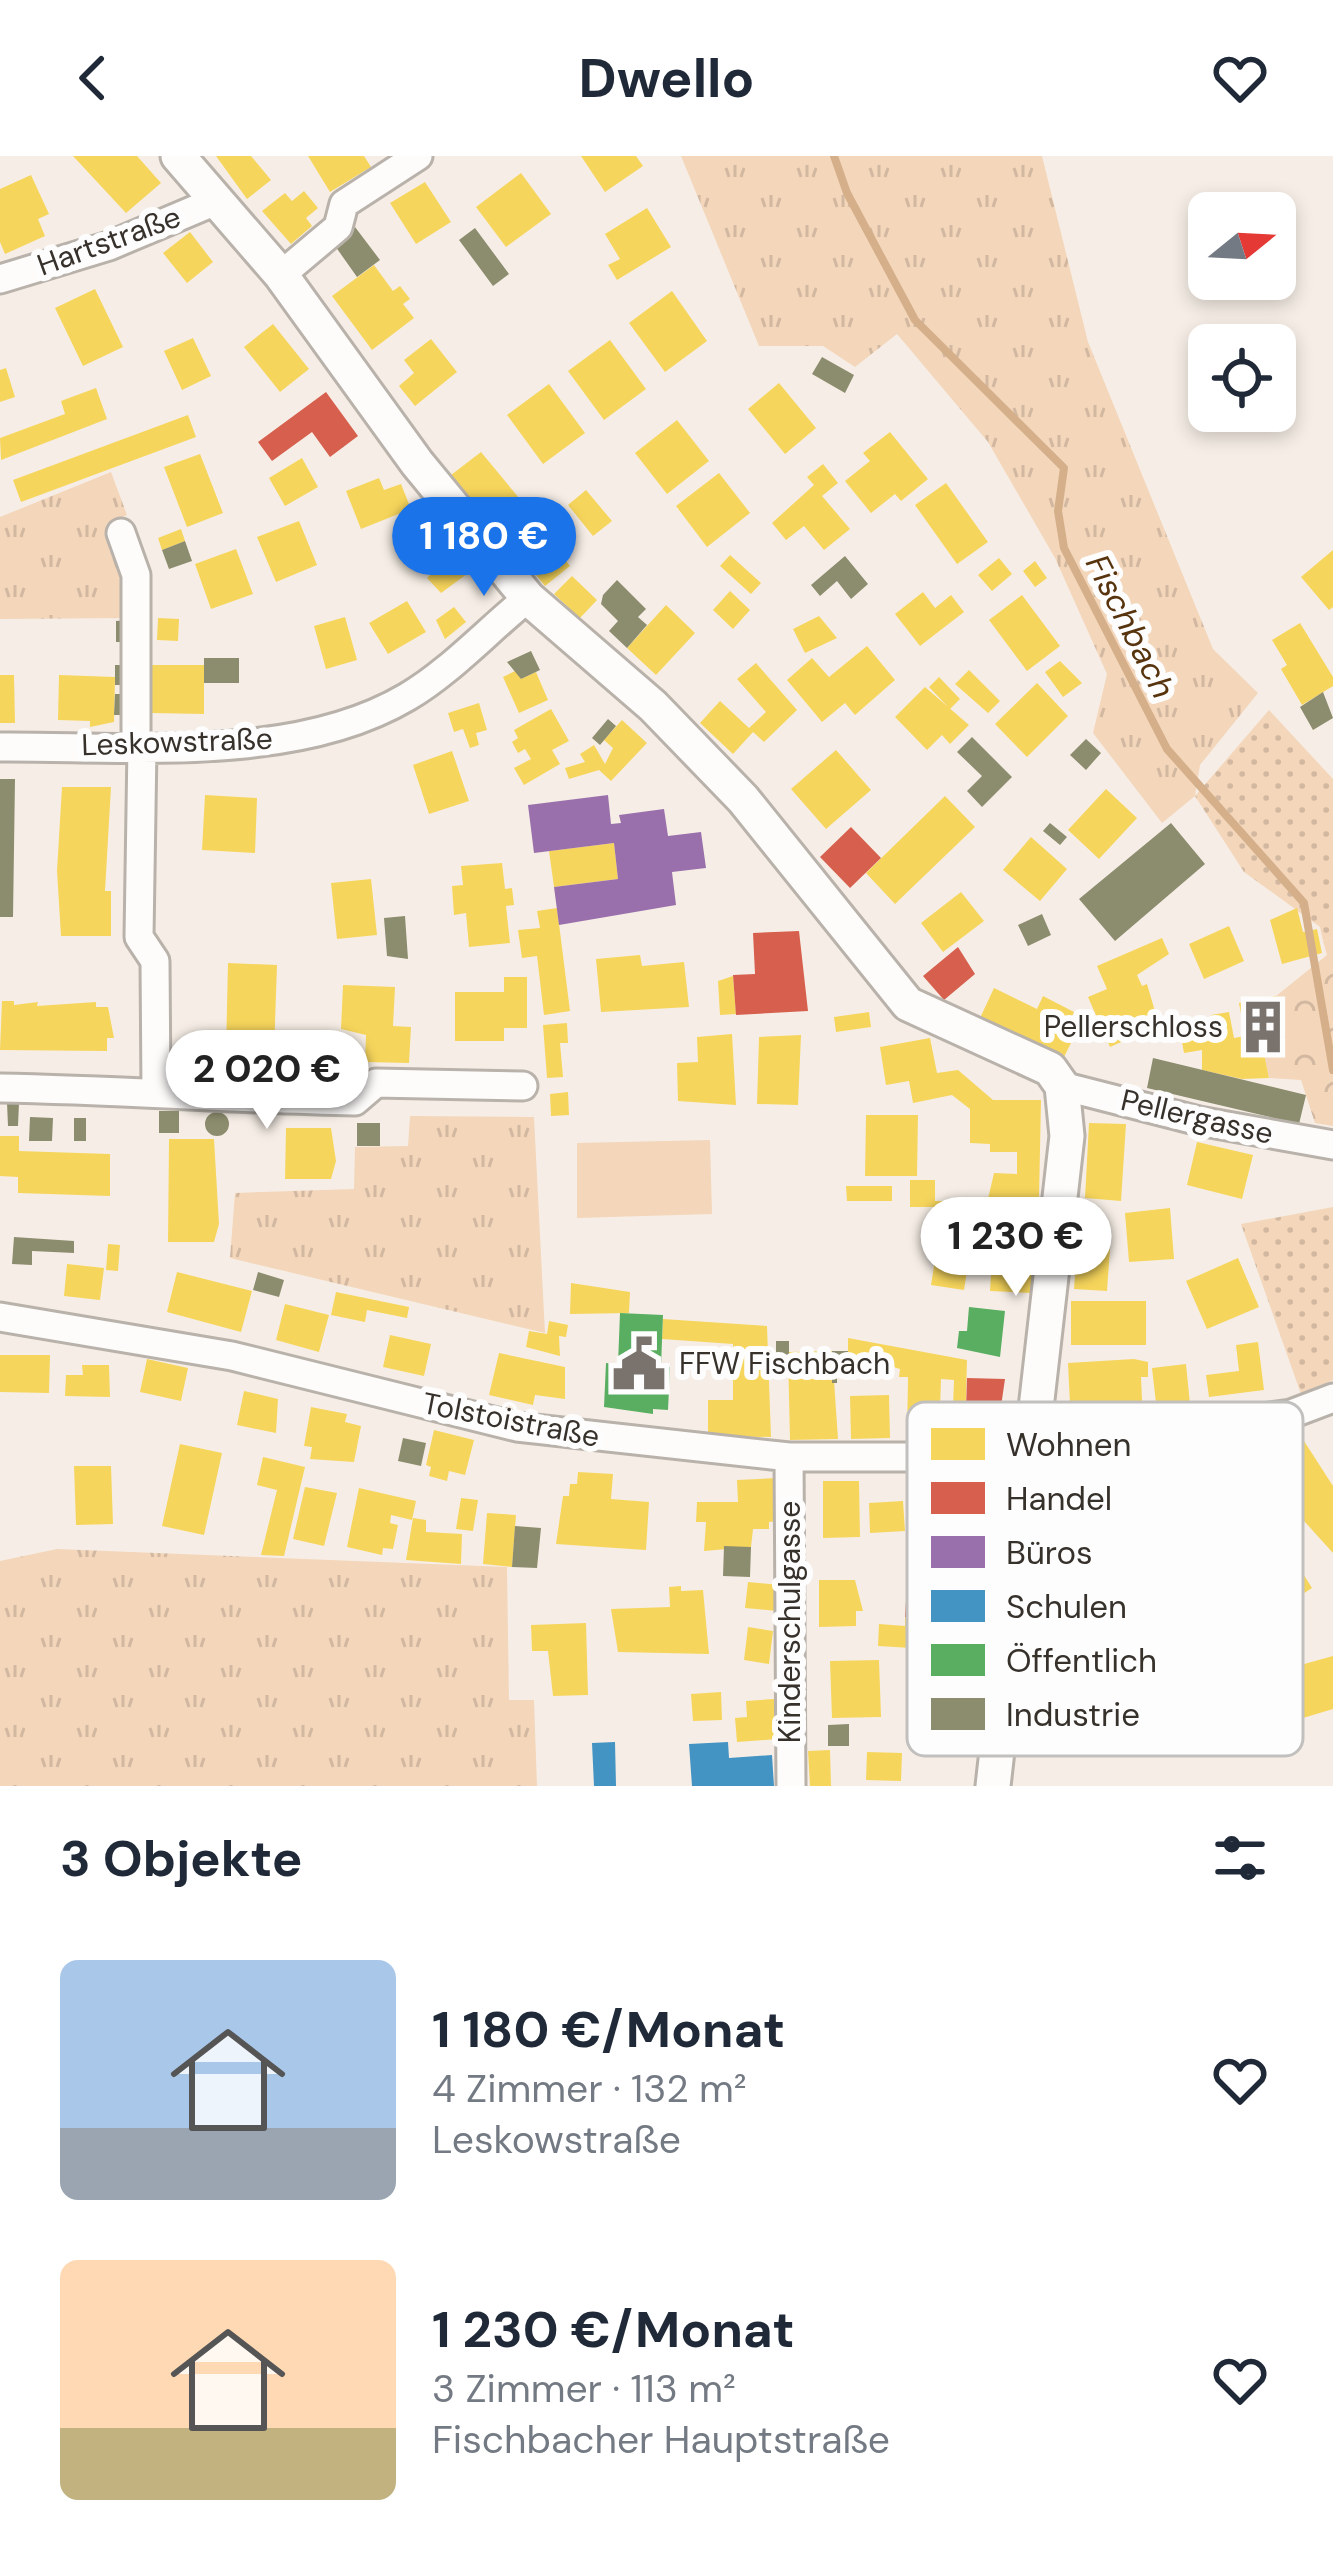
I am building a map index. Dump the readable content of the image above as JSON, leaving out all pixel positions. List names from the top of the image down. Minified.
{"streets":{"street":["Hartstraße","Leskowstraße","Pellergasse","Tolstoistraße","Kinderschulgasse"]},"crossings":[["Tolstoistraße","Kinderschulgasse"]],"water":["Fischbach"],"places":{"building":["Pellerschloss"],"public building":["FFW Fischbach"]},"legend":["Wohnen","Handel","Büros","Schulen","Öffentlich","Industrie"],"north":"right","page":{"header":"Dwello","price":["1 180 €","2 020 €","1 230 €"],"heading":"3 Objekte","list":[{"name":"1 180 €/Monat","note":"4 Zimmer · 132 m² · Leskowstraße"},{"name":"1 230 €/Monat","note":"3 Zimmer · 113 m² · Fischbacher Hauptstraße"}]}}
